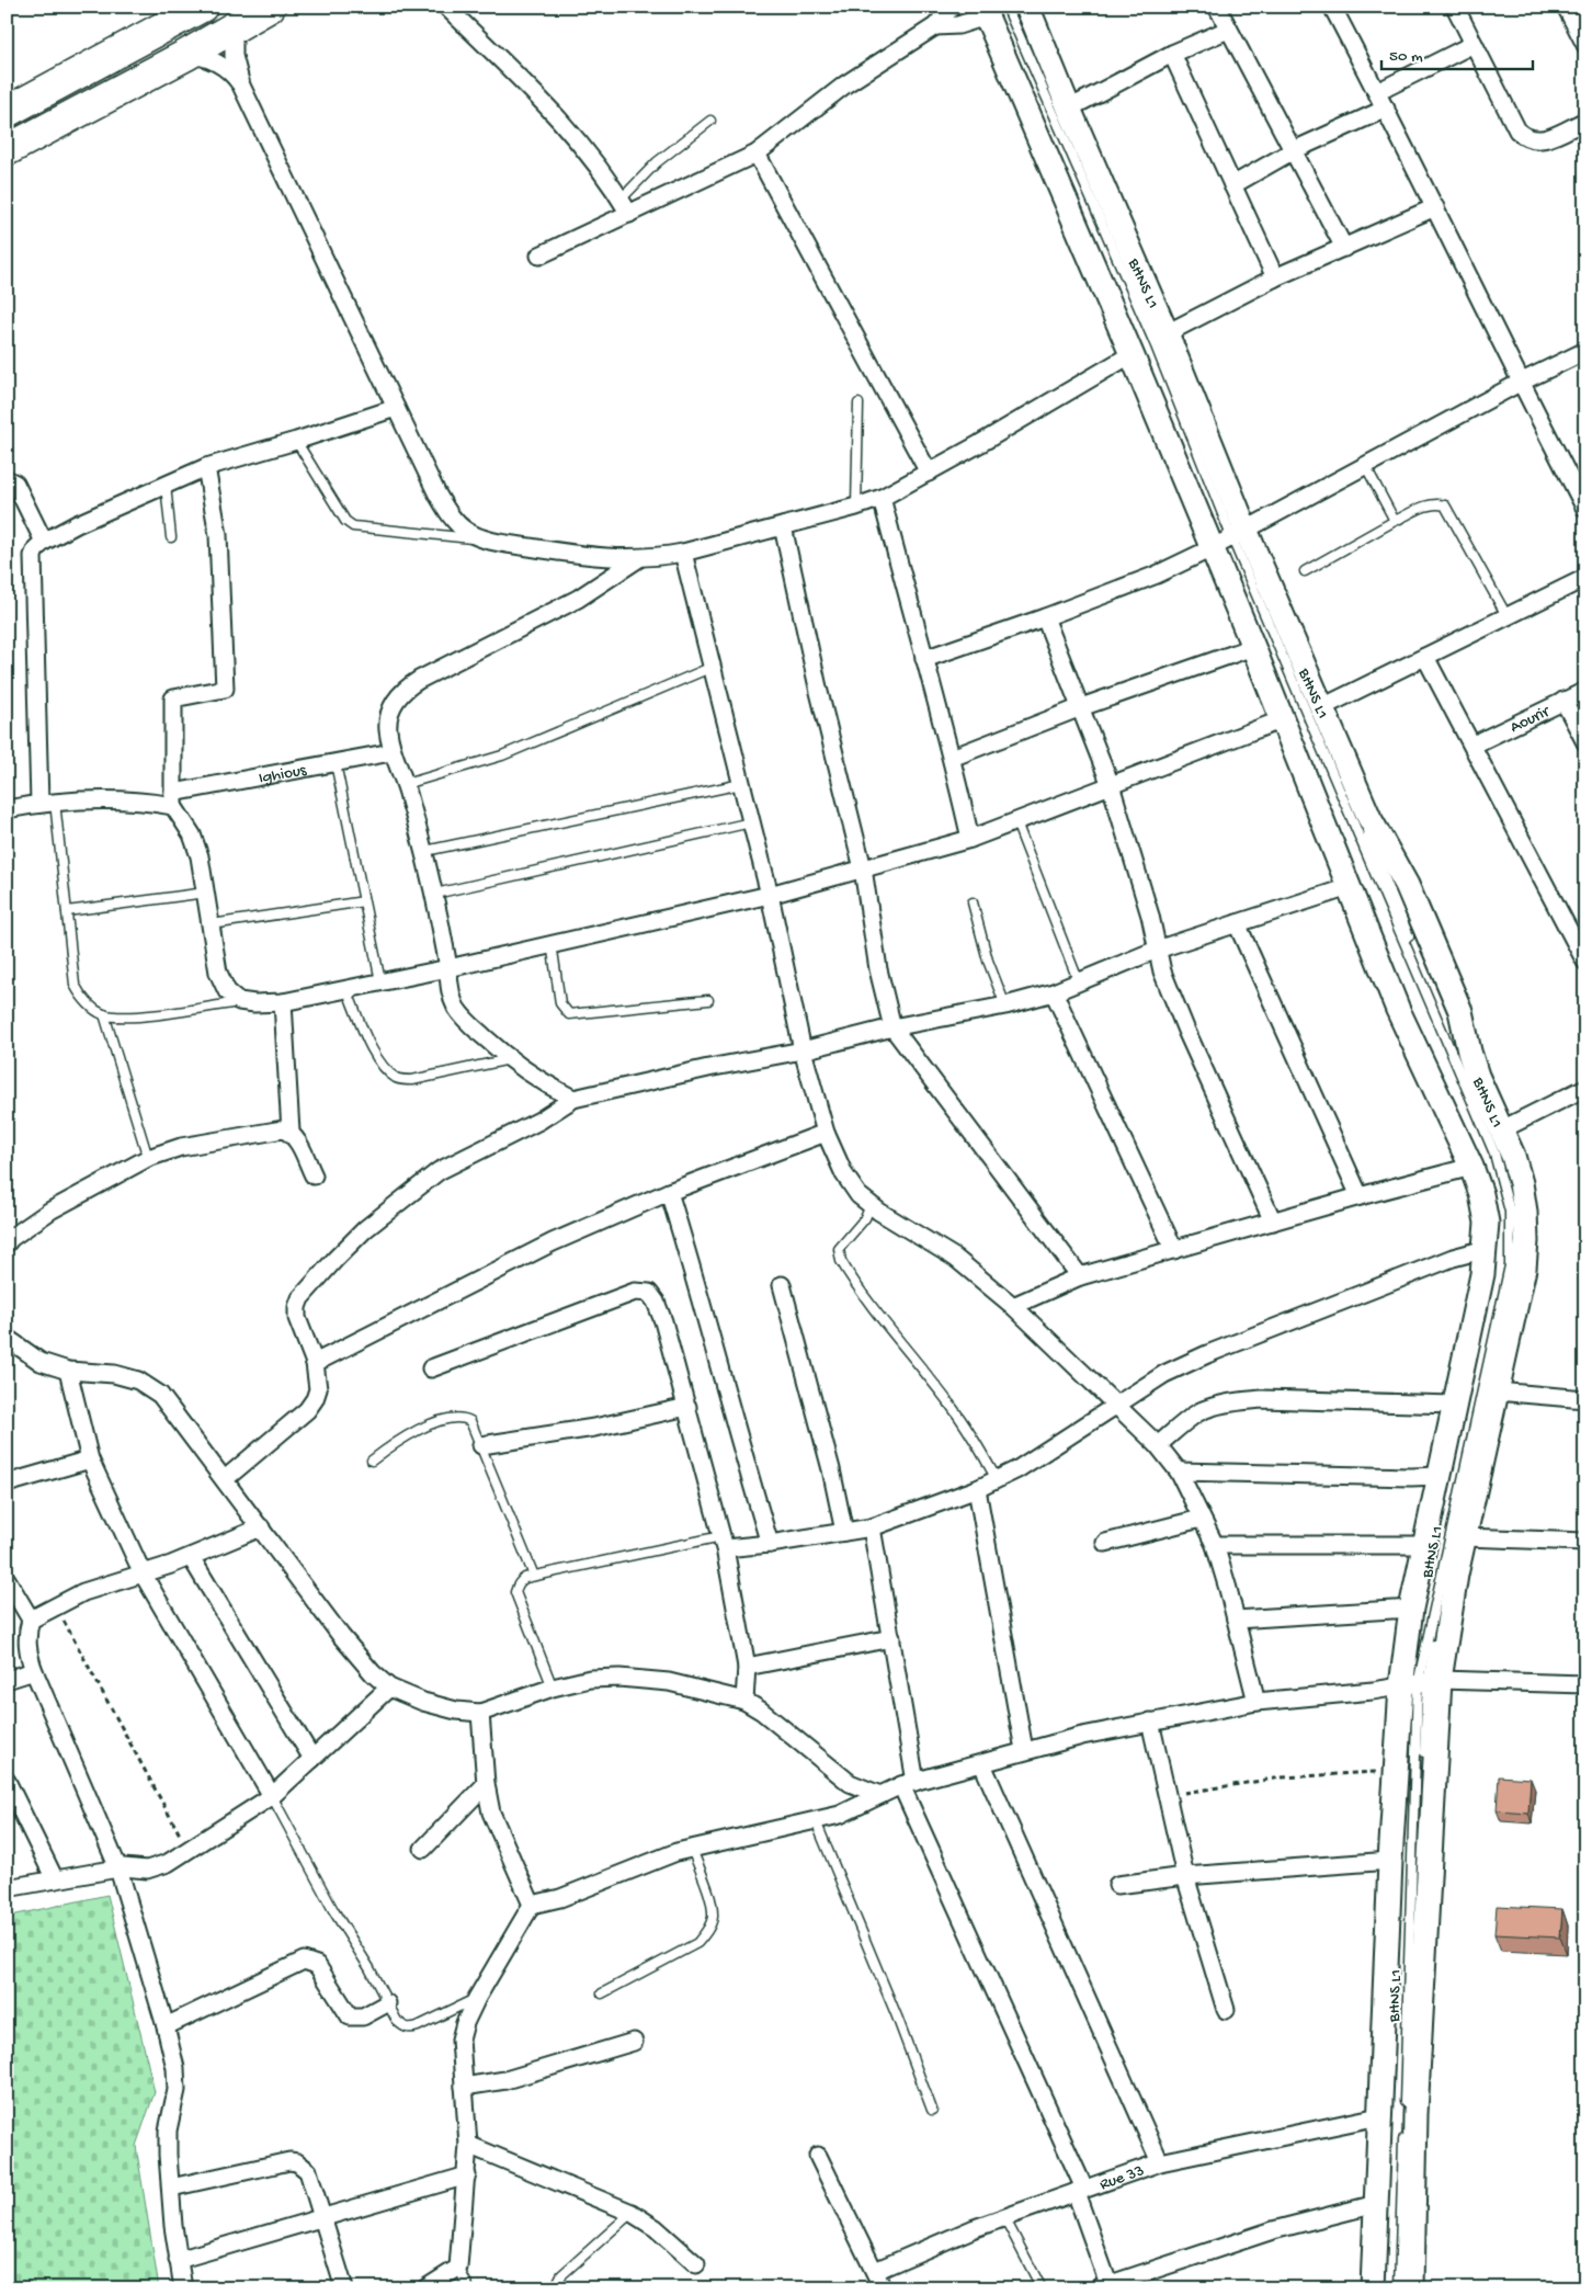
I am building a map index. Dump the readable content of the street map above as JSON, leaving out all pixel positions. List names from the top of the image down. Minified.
{"streets":{"street":["Aourir","Ighious","Rue 33"],"lane":["BHNS L1"]},"scale_bar":"50 m"}
